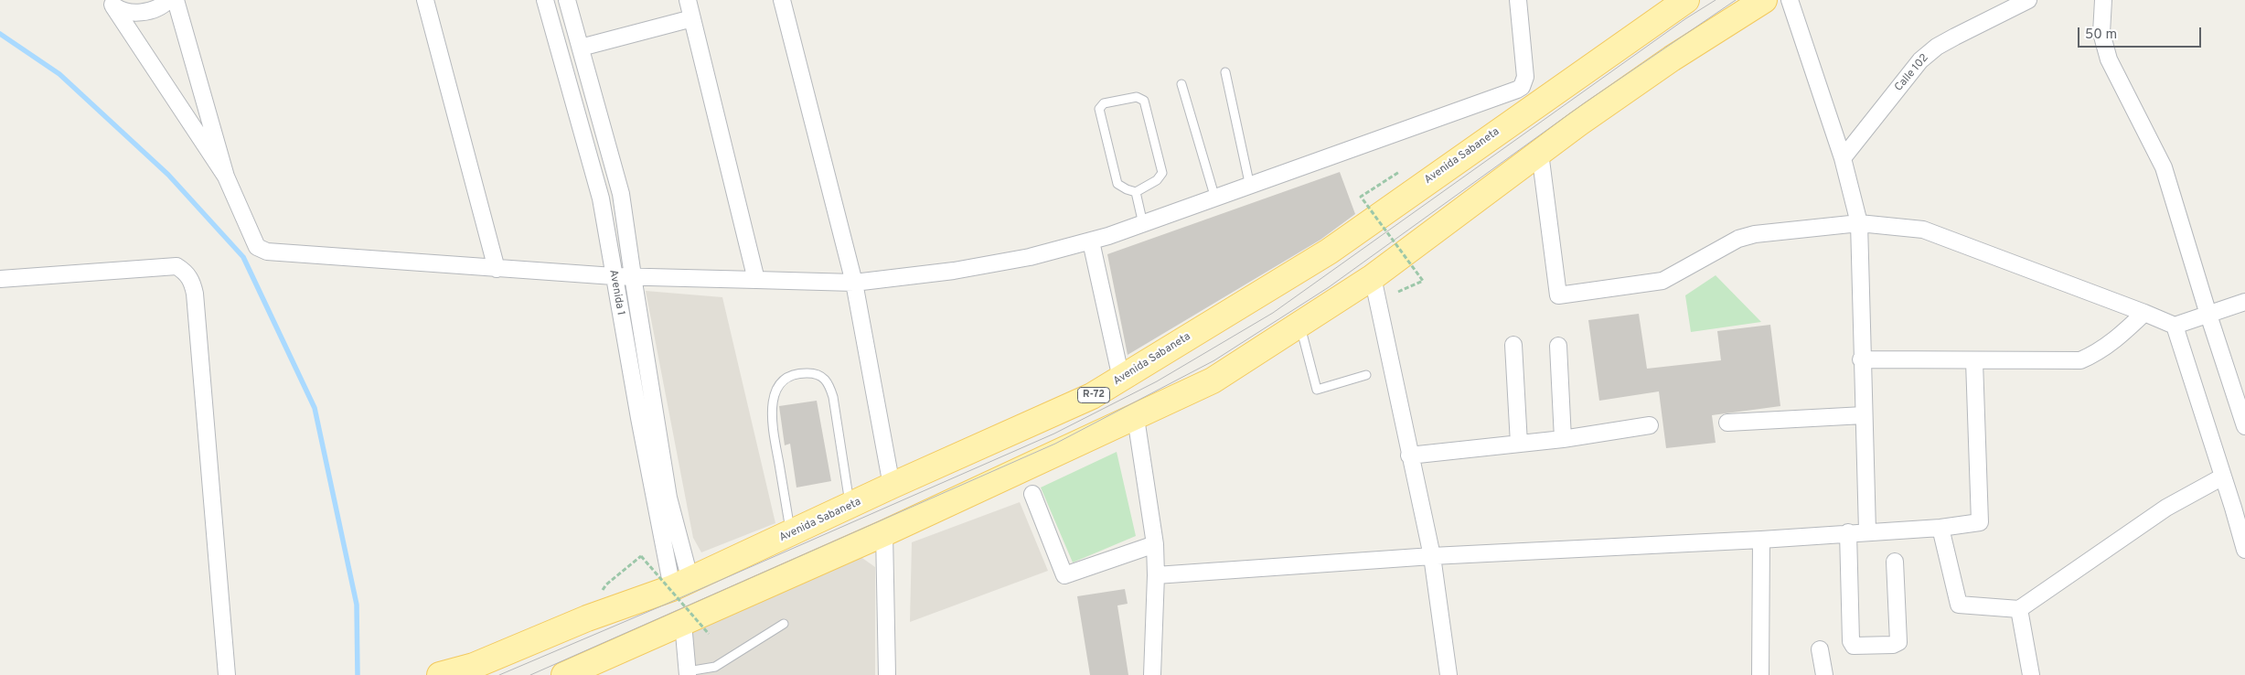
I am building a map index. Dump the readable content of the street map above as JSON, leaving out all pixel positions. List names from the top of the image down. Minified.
{"streets":{"main road":["Avenida Sabaneta","R-72"],"street":["Calle 102","Avenida 1"]},"crossings":[["Avenida Sabaneta","Avenida 1"]],"scale_bar":"50 m"}
